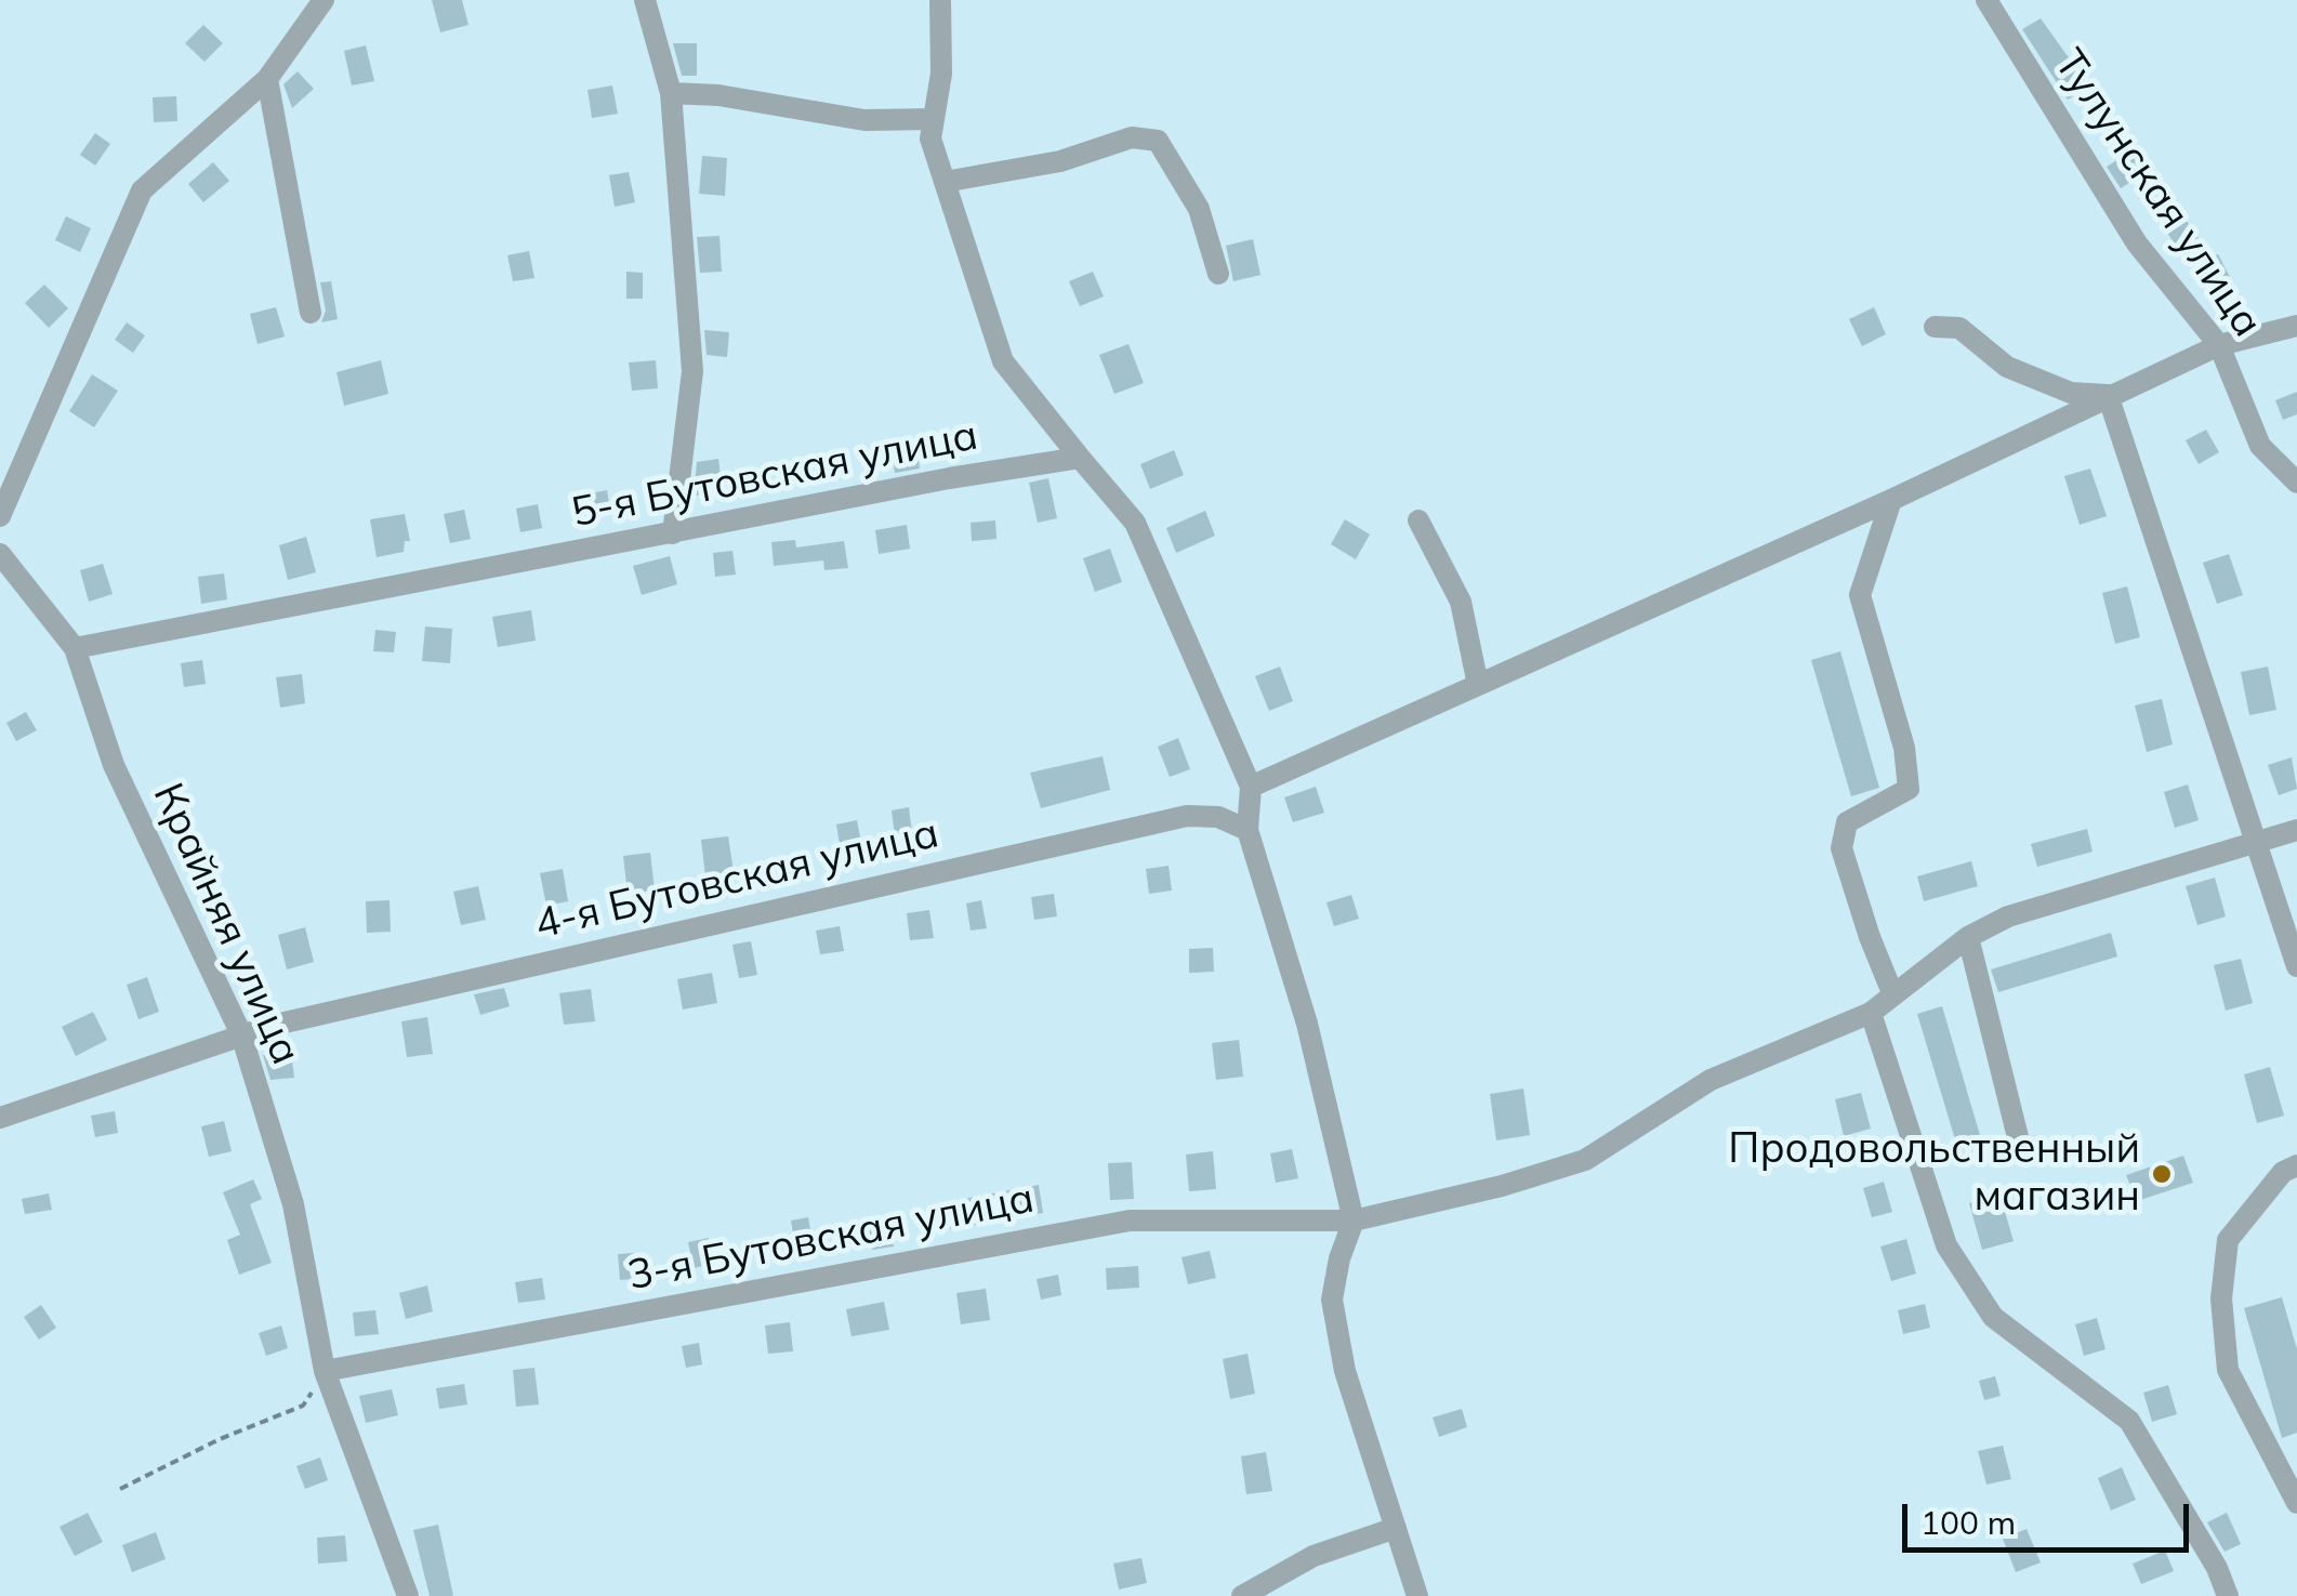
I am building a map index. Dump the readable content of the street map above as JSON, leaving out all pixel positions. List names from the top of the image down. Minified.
{"streets":{"street":["Тулунская улица","5-я Бутовская улица","4-я Бутовская улица","Крайняя улица","3-я Бутовская улица"]},"crossings":[["5-я Бутовская улица","Крайняя улица"],["4-я Бутовская улица","Крайняя улица"],["Крайняя улица","3-я Бутовская улица"]],"places":["Продовольственный магазин"],"scale_bar":"100 m"}
